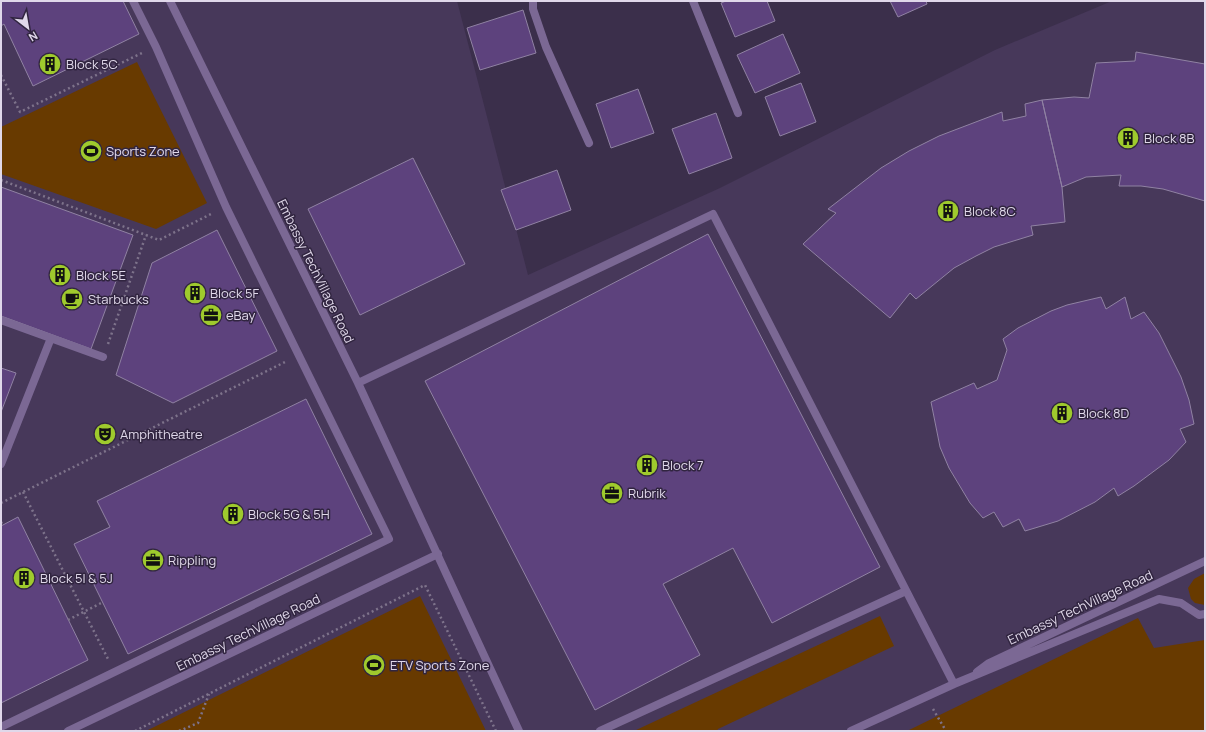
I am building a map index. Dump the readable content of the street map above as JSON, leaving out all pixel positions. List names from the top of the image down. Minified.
{"streets":{"street":["Embassy TechVillage Road"]},"places":{"building":["Block 5C","Block 8B","Block 8C","Block 5E","Block 5F","Block 8D","Block 7","Block 5G & 5H","Block 5I & 5J"],"sports":["Sports Zone","ETV Sports Zone"],"cafe":["Starbucks"],"office":["eBay","Rubrik","Rippling"],"theatre":["Amphitheatre"]},"north":"bottom right"}
